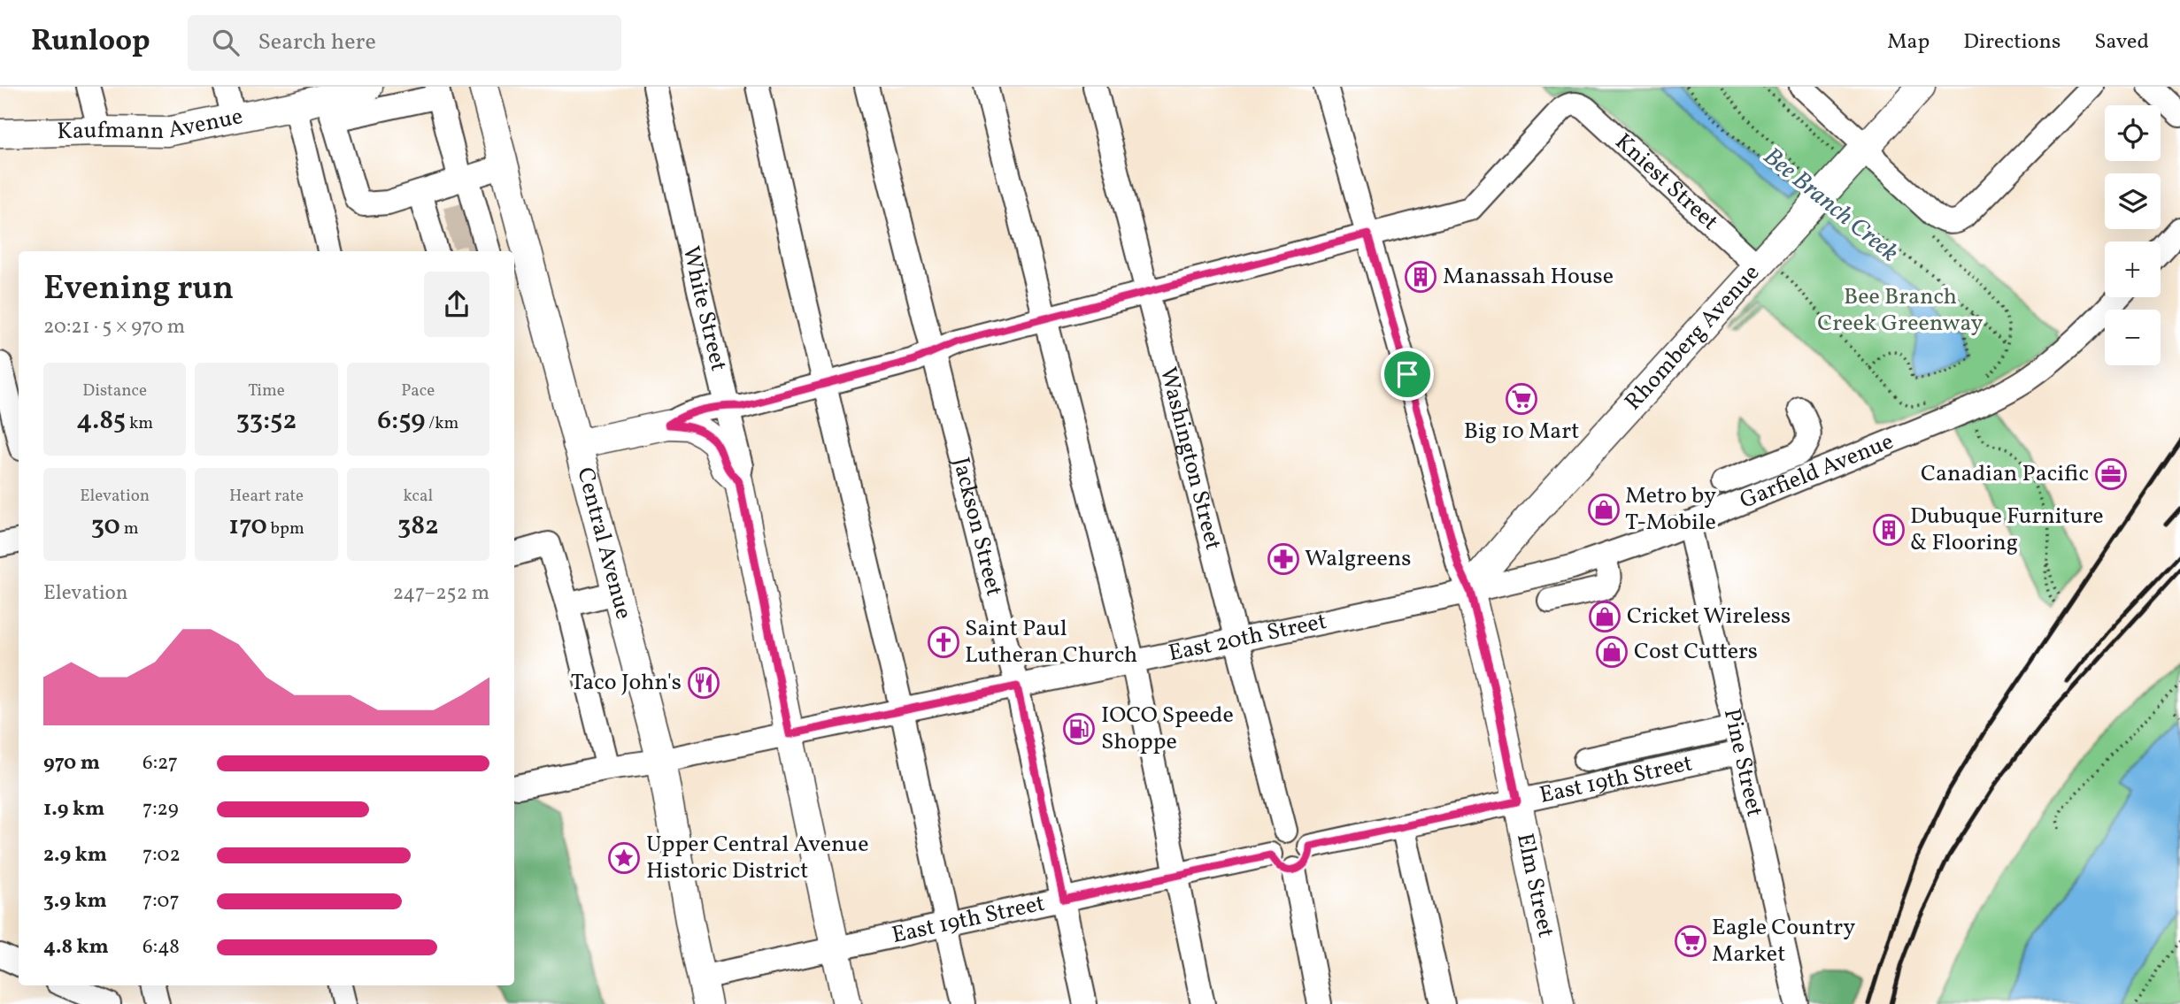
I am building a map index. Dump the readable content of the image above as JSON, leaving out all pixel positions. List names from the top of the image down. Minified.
{"streets":{"main road":["Kaufmann Avenue","White Street","Rhomberg Avenue","Central Avenue","Elm Street"],"street":["Kniest Street","Washington Street","Garfield Avenue","Jackson Street","East 20th Street","Pine Street","East 19th Street"]},"crossings":[["Kniest Street","Rhomberg Avenue"],["Kniest Street","Elm Street"],["White Street","East 20th Street"],["White Street","East 19th Street"],["Rhomberg Avenue","Garfield Avenue"],["Rhomberg Avenue","East 20th Street"],["Rhomberg Avenue","Elm Street"],["Washington Street","East 20th Street"],["Washington Street","East 19th Street"],["Garfield Avenue","East 20th Street"],["Garfield Avenue","Pine Street"],["Garfield Avenue","Elm Street"],["Jackson Street","East 20th Street"],["Jackson Street","East 19th Street"],["Central Avenue","East 20th Street"],["Central Avenue","East 19th Street"],["East 20th Street","Elm Street"],["Pine Street","East 19th Street"],["East 19th Street","Elm Street"]],"water":["Bee Branch Creek"],"parks":["Bee Branch Creek Greenway"],"places":{"building":["Manassah House","Dubuque Furniture & Flooring"],"supermarket":["Big 10 Mart","Eagle Country Market"],"office":["Canadian Pacific"],"shop":["Metro by T-Mobile","Cricket Wireless","Cost Cutters"],"pharmacy":["Walgreens"],"church":["Saint Paul Lutheran Church"],"restaurant":["Taco John's"],"fuel station":["IOCO Speede Shoppe"],"place":["Upper Central Avenue Historic District"]},"page":{"header":"Runloop","search":"Search here","nav":["Map","Directions","Saved"],"map_buttons":["+","−"],"heading":["Evening run","20:21 · 5 × 970 m"],"stats":[["Distance","4.85 km"],["Time","33:52"],["Pace","6:59 /km"],["Elevation","30 m"],["Heart rate","170 bpm"],["kcal","382"]],"chart":["Elevation","247–252 m"],"list":[{"name":"970 m","note":"6:27"},{"name":"1.9 km","note":"7:29"},{"name":"2.9 km","note":"7:02"},{"name":"3.9 km","note":"7:07"},{"name":"4.8 km","note":"6:48"}]}}
